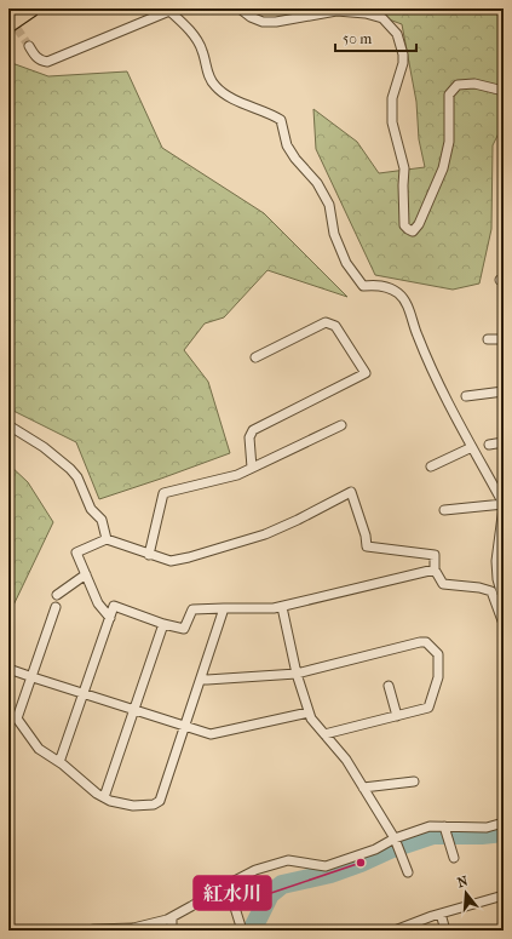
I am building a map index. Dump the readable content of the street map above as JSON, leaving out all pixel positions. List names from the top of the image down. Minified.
{"places":["紅水川"],"scale_bar":"50 m","north":"top"}
